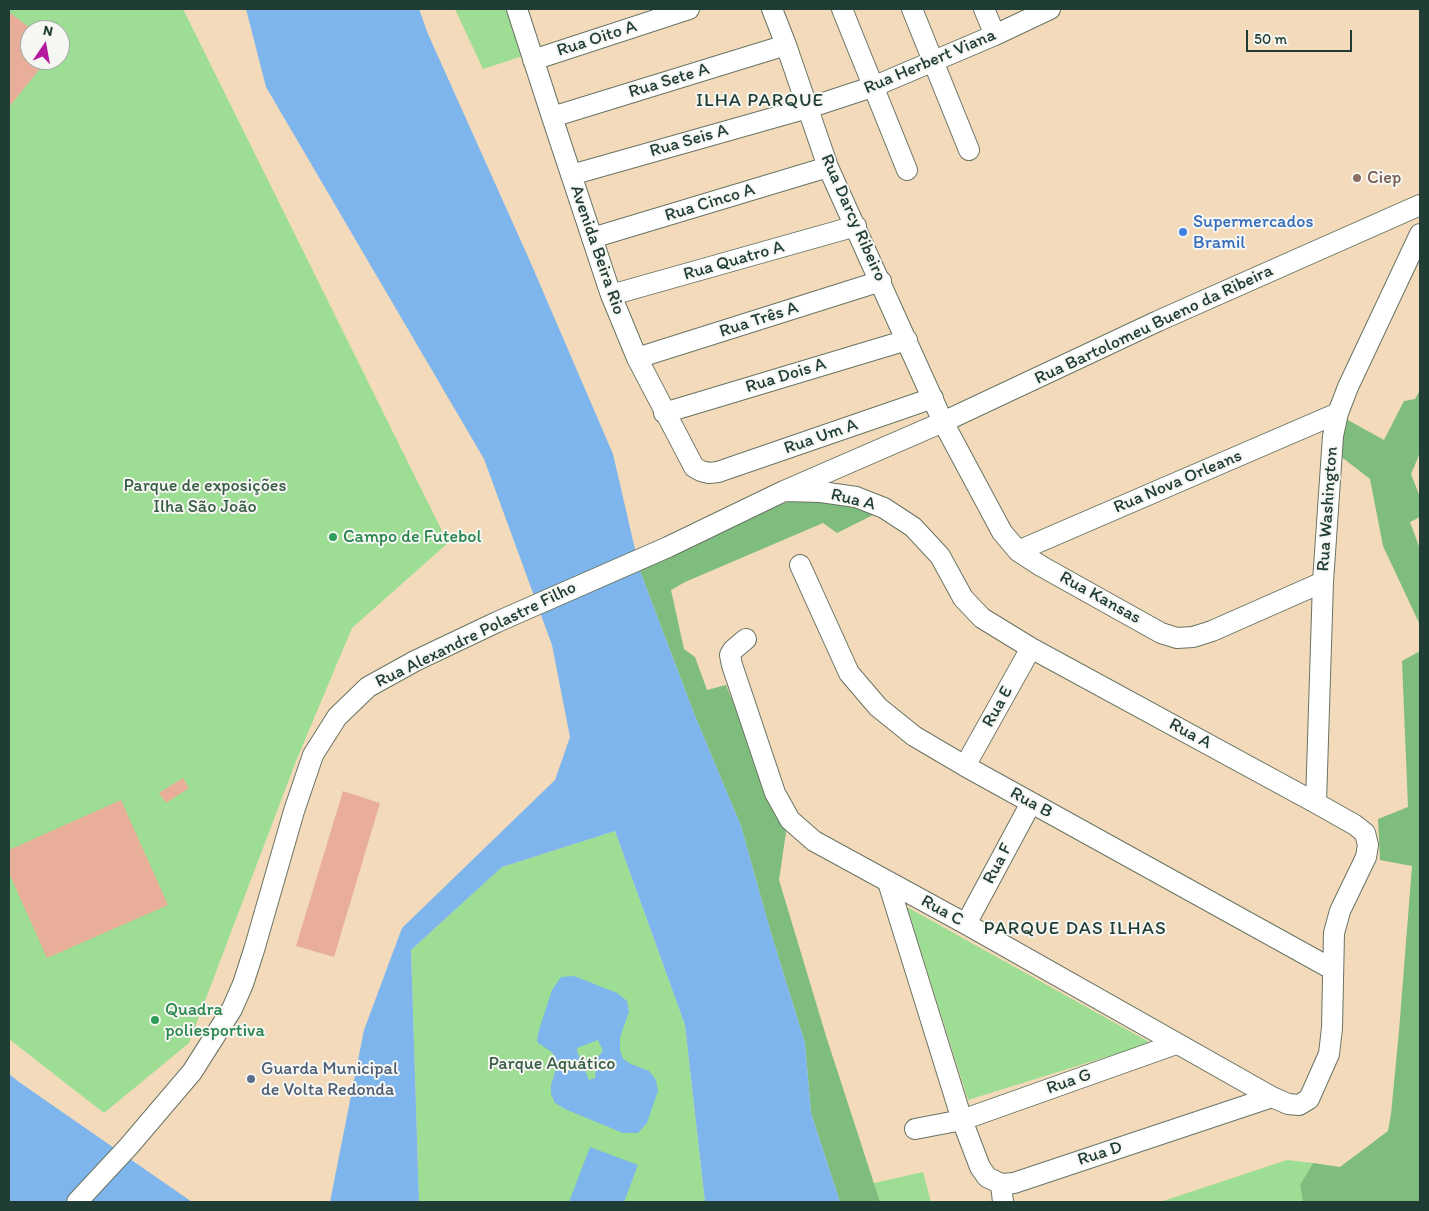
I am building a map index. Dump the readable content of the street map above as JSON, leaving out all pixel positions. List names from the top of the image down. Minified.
{"streets":{"street":["Rua Oito A","Rua Herbert Viana","Rua Sete A","Rua Seis A","Rua Cinco A","Rua Darcy Ribeiro","Avenida Beira Rio","Rua Quatro A","Rua Três A","Rua Bartolomeu Bueno da Ribeira","Rua Dois A","Rua Um A","Rua Nova Orleans","Rua A","Rua Washington","Rua Kansas","Rua Alexandre Polastre Filho","Rua E","Rua B","Rua F","Rua C","Rua G","Rua D"]},"crossings":[["Rua Oito A","Avenida Beira Rio"],["Rua Herbert Viana","Rua Seis A"],["Rua Herbert Viana","Rua Darcy Ribeiro"],["Rua Sete A","Rua Darcy Ribeiro"],["Rua Sete A","Avenida Beira Rio"],["Rua Seis A","Rua Darcy Ribeiro"],["Rua Seis A","Avenida Beira Rio"],["Rua Cinco A","Rua Darcy Ribeiro"],["Rua Cinco A","Avenida Beira Rio"],["Rua Darcy Ribeiro","Rua Quatro A"],["Rua Darcy Ribeiro","Rua Três A"],["Rua Darcy Ribeiro","Rua Bartolomeu Bueno da Ribeira"],["Rua Darcy Ribeiro","Rua Dois A"],["Rua Darcy Ribeiro","Rua Um A"],["Rua Darcy Ribeiro","Rua Kansas"],["Rua Darcy Ribeiro","Rua Alexandre Polastre Filho"],["Avenida Beira Rio","Rua Quatro A"],["Avenida Beira Rio","Rua Três A"],["Avenida Beira Rio","Rua Dois A"],["Avenida Beira Rio","Rua Um A"],["Rua Bartolomeu Bueno da Ribeira","Rua Kansas"],["Rua Bartolomeu Bueno da Ribeira","Rua Alexandre Polastre Filho"],["Rua Nova Orleans","Rua Washington"],["Rua Nova Orleans","Rua Kansas"],["Rua A","Rua Washington"],["Rua A","Rua Alexandre Polastre Filho"],["Rua A","Rua E"],["Rua A","Rua B"],["Rua A","Rua C"],["Rua Washington","Rua Kansas"],["Rua Kansas","Rua Alexandre Polastre Filho"],["Rua E","Rua B"],["Rua B","Rua F"],["Rua F","Rua C"],["Rua C","Rua G"],["Rua C","Rua D"],["Rua G","Rua D"]],"districts":["ILHA PARQUE","PARQUE DAS ILHAS"],"parks":["Parque de exposições Ilha São João","Parque Aquático"],"places":["Ciep","Supermercados Bramil","Campo de Futebol","Quadra poliesportiva","Guarda Municipal de Volta Redonda"],"scale_bar":"50 m","north":"top"}
